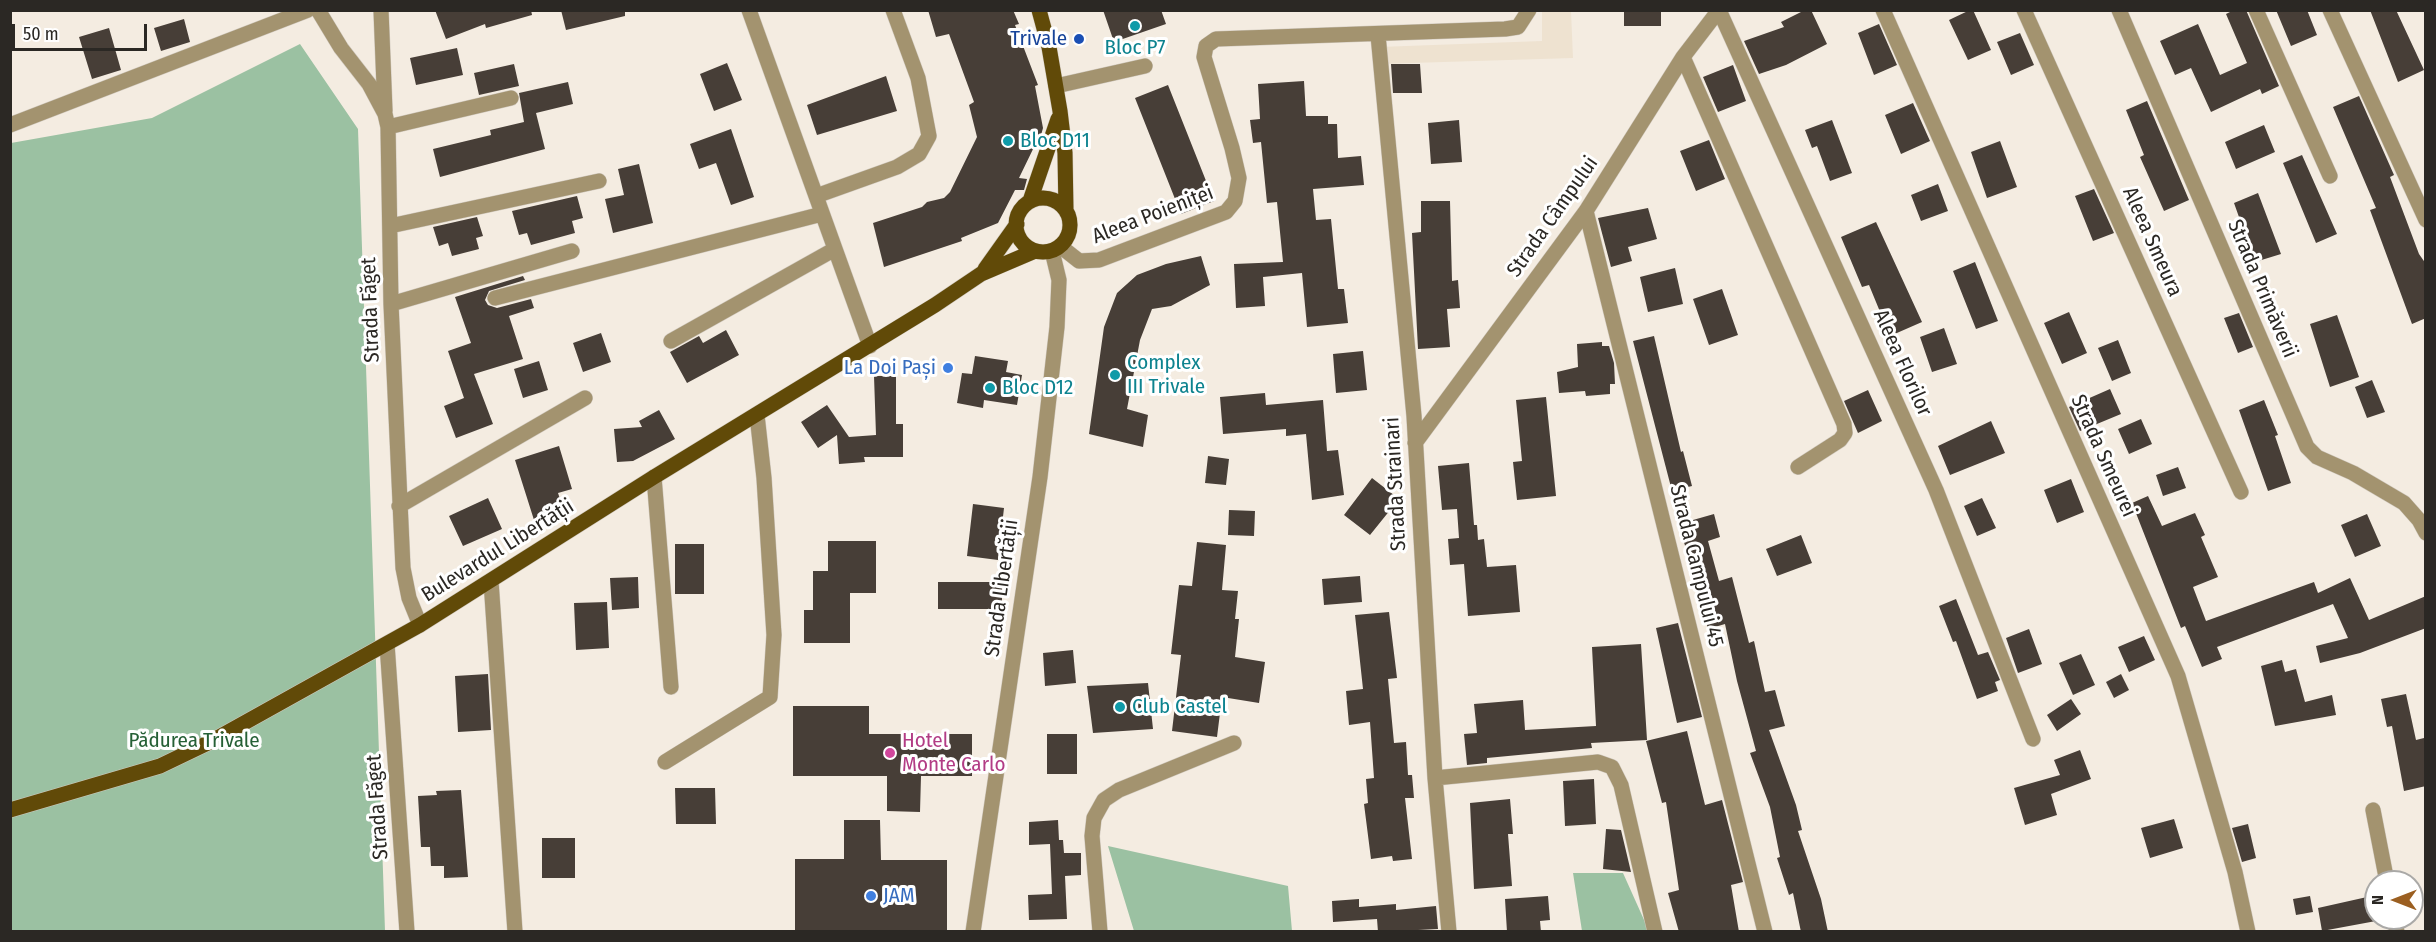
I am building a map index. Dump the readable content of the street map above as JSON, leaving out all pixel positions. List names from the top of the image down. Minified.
{"streets":{"main road":["Bulevardul Libertății"],"street":["Aleea Poieniței","Strada Câmpului","Aleea Smeura","Strada Primăverii","Strada Făget","Aleea Florilor","Strada Smeurei","Strada Strainari","Strada Campului 45","Strada Libertății"]},"crossings":[["Aleea Poieniței","Strada Strainari"],["Aleea Poieniței","Bulevardul Libertății"],["Aleea Poieniței","Strada Libertății"],["Strada Câmpului","Aleea Florilor"],["Strada Câmpului","Strada Strainari"],["Strada Câmpului","Strada Campului 45"],["Strada Făget","Bulevardul Libertății"],["Bulevardul Libertății","Strada Libertății"]],"parks":["Pădurea Trivale"],"places":["Bloc P7","Trivale","Bloc D11","La Doi Pași","Complex III Trivale","Bloc D12","Club Castel","Hotel Monte Carlo","JAM"],"scale_bar":"50 m","north":"left"}
